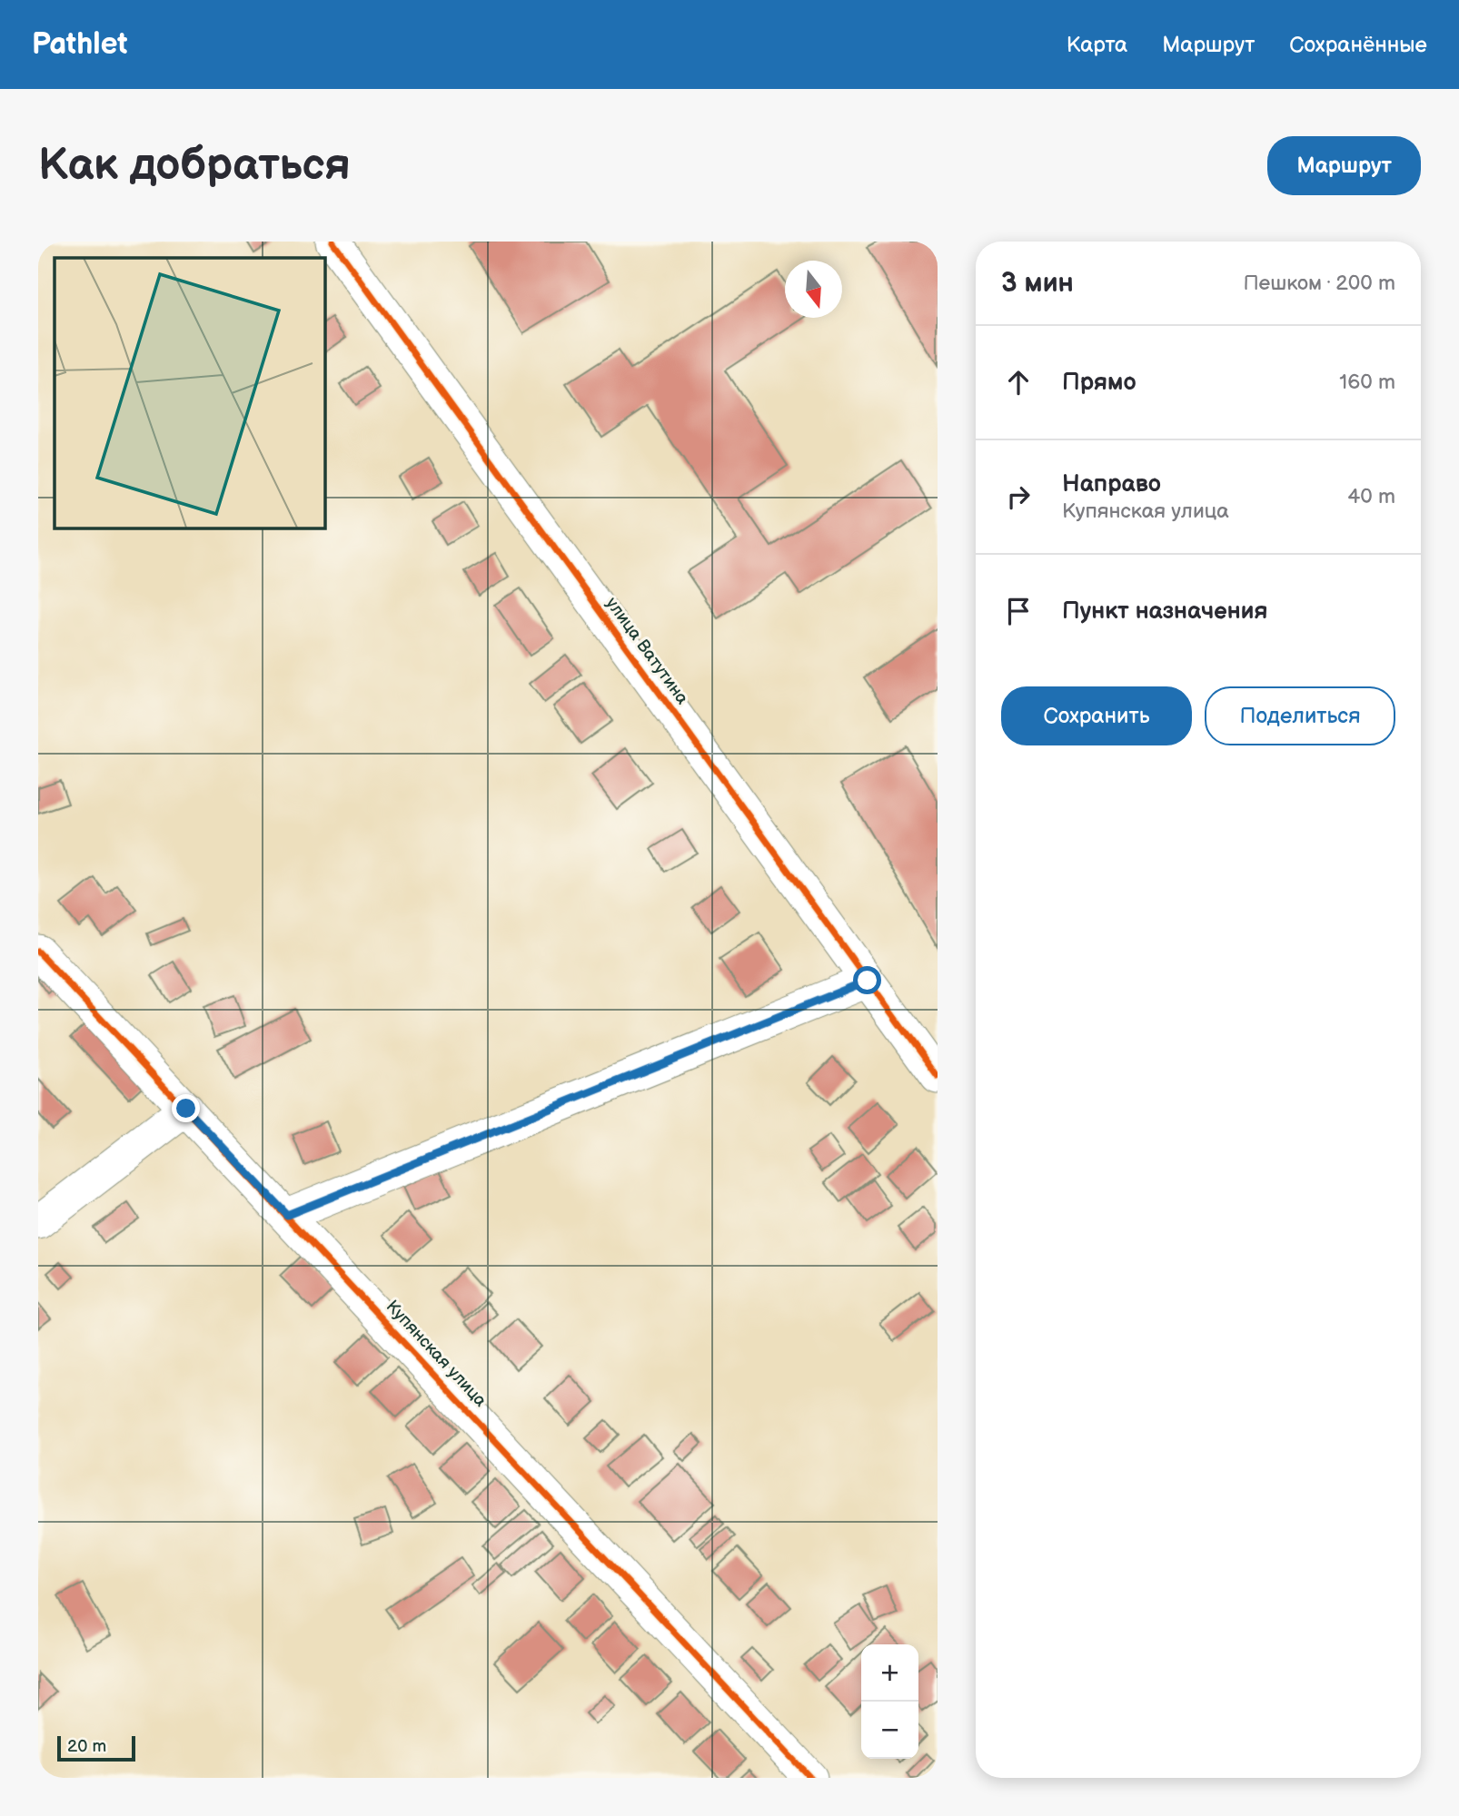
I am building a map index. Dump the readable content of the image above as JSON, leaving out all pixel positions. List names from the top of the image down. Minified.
{"streets":{"street":["улица Ватутина","Купянская улица"]},"scale_bar":"20 m","north":"bottom","page":{"header":"Pathlet","nav":["Карта","Маршрут","Сохранённые"],"buttons":["Маршрут",["Сохранить","Поделиться"]],"title":"Как добраться","heading":["3 мин","Пешком · 200 m"],"list":[["Прямо","160 m"],["Направо","Купянская улица","40 m"],"Пункт назначения"],"map_buttons":["+","−"],"scale":"20 m"}}
